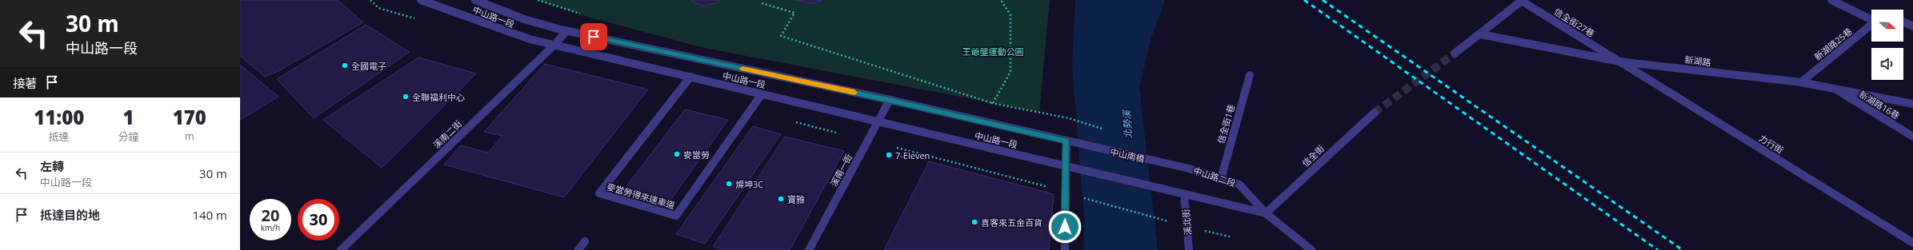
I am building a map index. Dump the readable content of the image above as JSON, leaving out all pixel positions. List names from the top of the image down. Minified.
{"streets":{"street":["中山路一段","信全街27巷","新湖路25巷","新湖路","新湖路16巷","信全街1巷","溪南二街","力行街","中山南橋","信全街","溪南一街","中山路二段","麥當勞得來速車道","溪北街"]},"crossings":[["中山路一段","溪南二街"],["中山路一段","中山南橋"],["中山路一段","溪南一街"],["中山路一段","麥當勞得來速車道"],["信全街27巷","新湖路"],["信全街27巷","力行街"],["新湖路25巷","新湖路"],["新湖路","新湖路16巷"],["新湖路","力行街"],["信全街1巷","中山路二段"],["中山南橋","中山路二段"],["信全街","中山路二段"],["中山路二段","溪北街"]],"water":["北勢溪"],"parks":["王爺壟運動公園"],"places":["全國電子","全聯福利中心","麥當勞","7-Eleven","燦坤3C","寶雅","喜客來五金百貨"],"north":"right","page":{"turn":["30 m","中山路一段"],"then":"接著","eta":["11:00","抵達","1","分鐘","170","m"],"list":[{"name":"左轉","note":"中山路一段","value":"30 m"},{"name":"抵達目的地","value":"140 m"}],"speed":"20 km/h","limit":"30"}}
